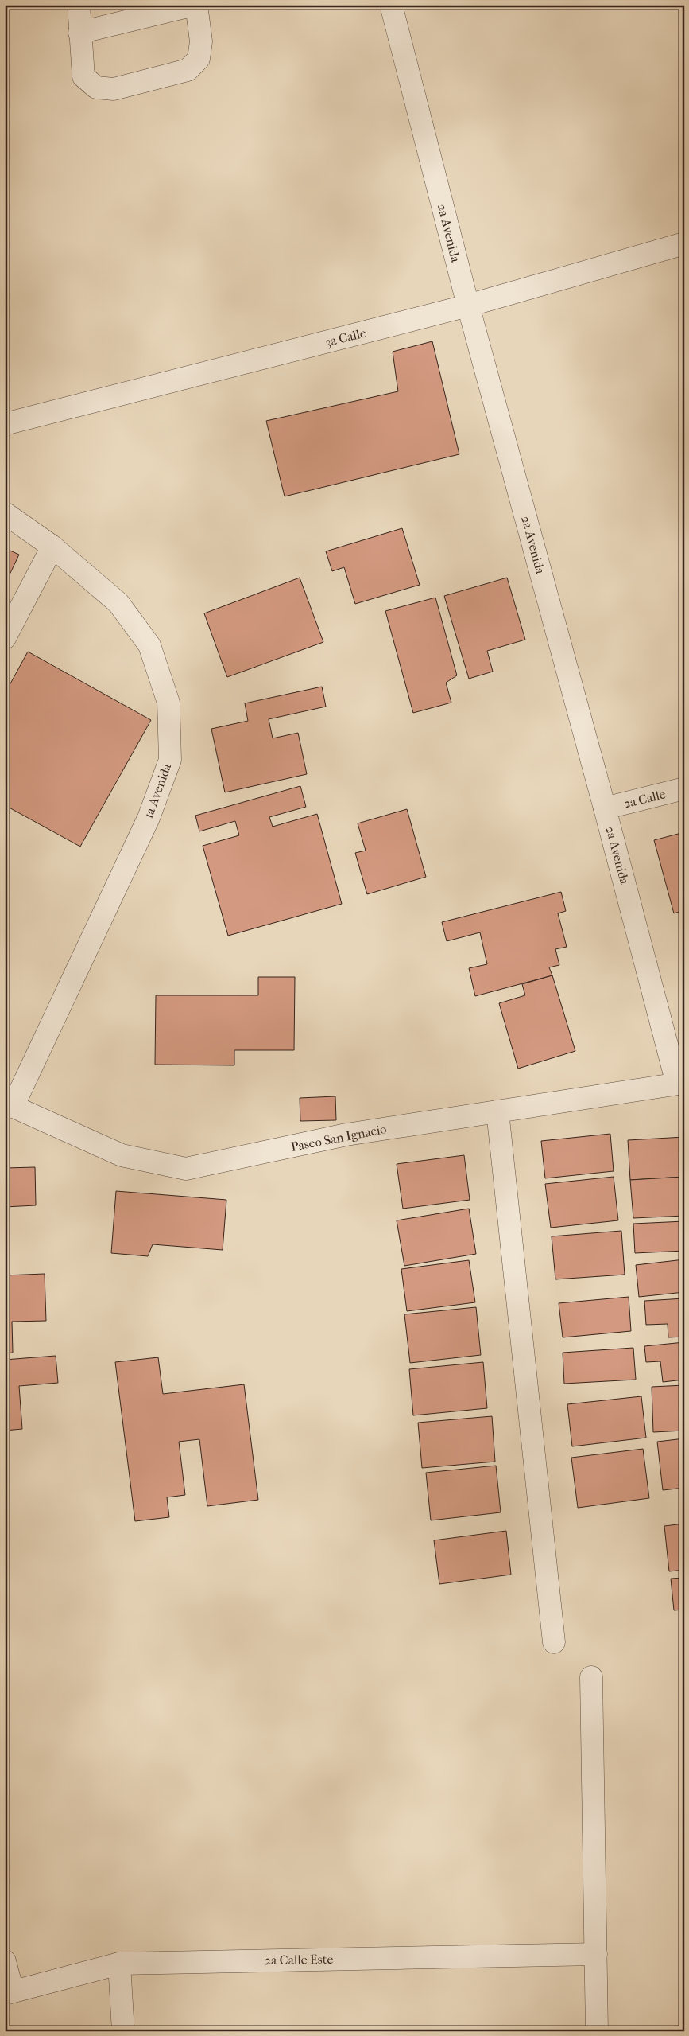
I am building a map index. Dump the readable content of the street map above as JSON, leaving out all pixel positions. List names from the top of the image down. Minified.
{"streets":{"street":["2a Avenida","3a Calle","1a Avenida","2a Calle","Paseo San Ignacio","2a Calle Este"]},"crossings":[["2a Avenida","3a Calle"],["2a Avenida","2a Calle"],["2a Avenida","Paseo San Ignacio"],["1a Avenida","Paseo San Ignacio"]]}
